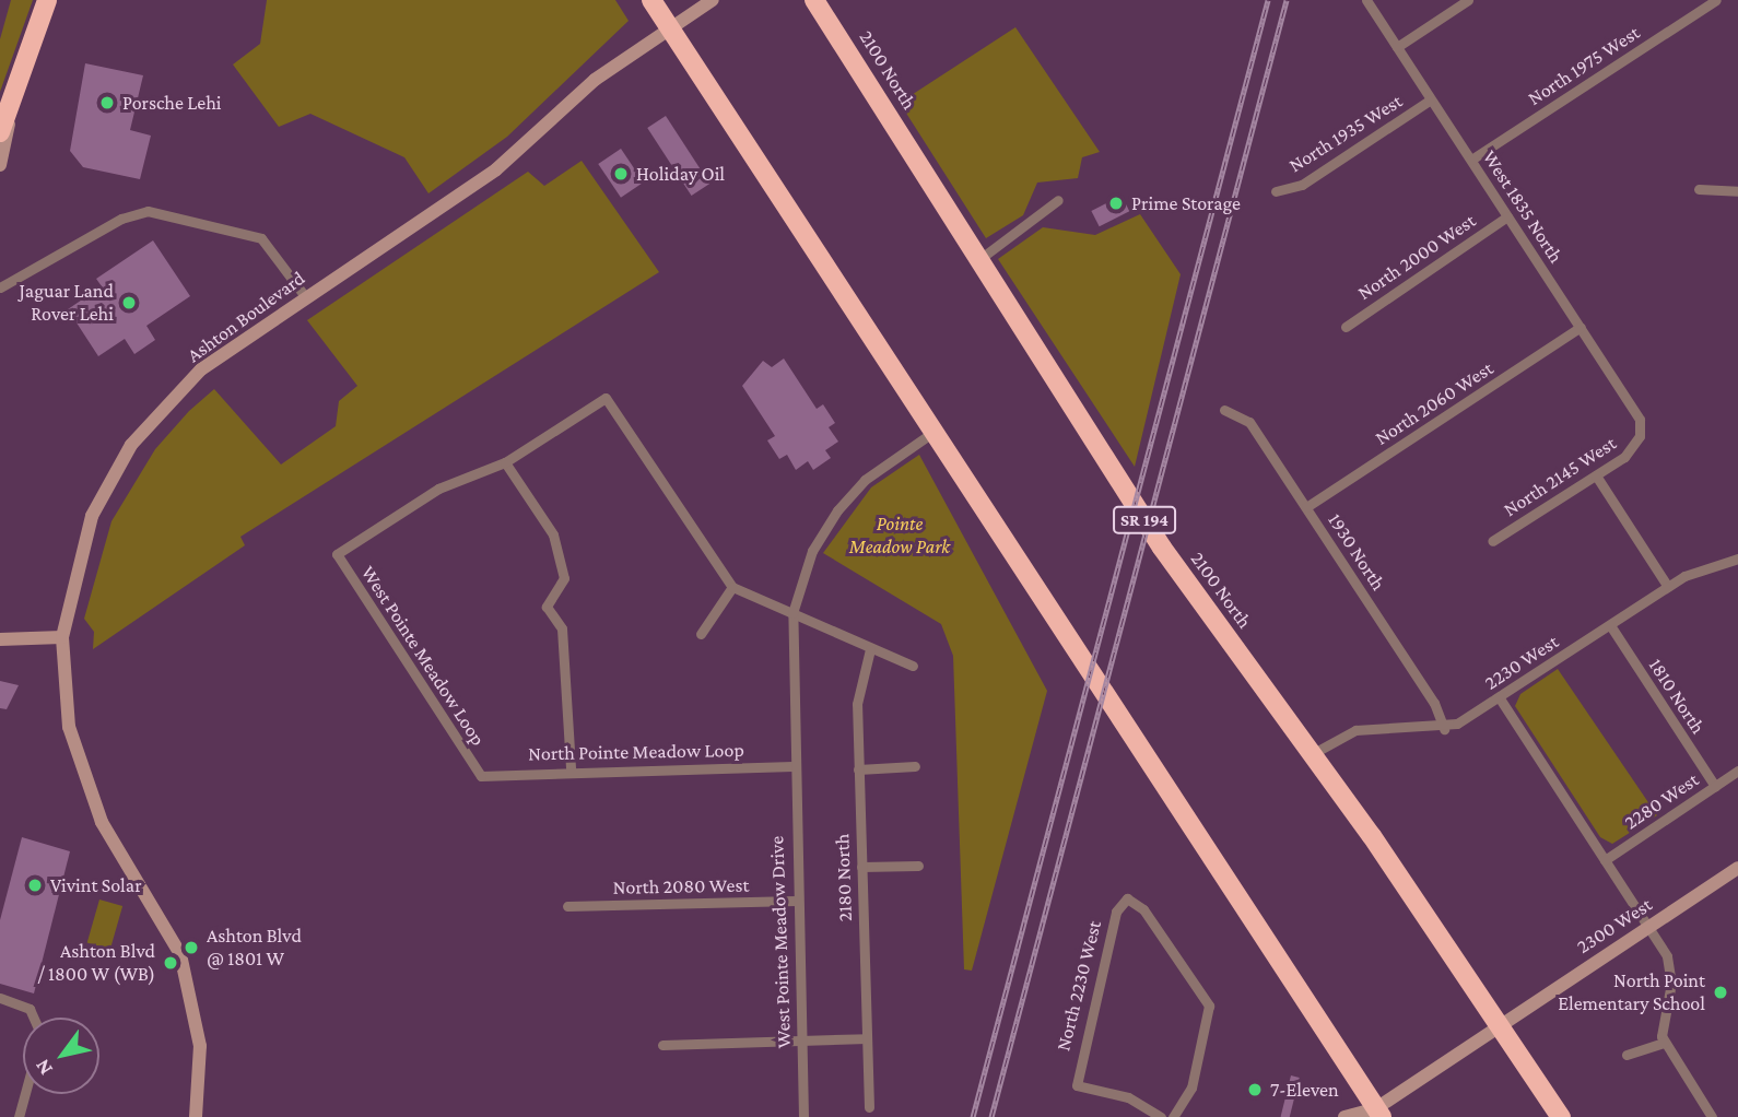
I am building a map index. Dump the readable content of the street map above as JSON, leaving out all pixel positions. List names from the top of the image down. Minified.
{"streets":{"highway":["2100 North","SR 194"],"street":["North 1975 West","North 1935 West","West 1835 North","North 2000 West","Ashton Boulevard","North 2060 West","North 2145 West","1930 North","West Pointe Meadow Loop","2230 West","1810 North","North Pointe Meadow Loop","2280 West","2180 North","North 2080 West","2300 West","West Pointe Meadow Drive","North 2230 West"]},"crossings":[["North 1975 West","West 1835 North"],["2100 North","2230 West"],["2100 North","2300 West"],["North 1935 West","West 1835 North"],["West 1835 North","North 2000 West"],["West 1835 North","North 2060 West"],["West 1835 North","North 2145 West"],["North 2060 West","1930 North"],["1930 North","2230 West"],["West Pointe Meadow Loop","North Pointe Meadow Loop"],["2230 West","1810 North"],["1810 North","2280 West"],["North Pointe Meadow Loop","West Pointe Meadow Drive"],["North 2080 West","West Pointe Meadow Drive"]],"parks":["Pointe Meadow Park"],"places":["Porsche Lehi","Holiday Oil","Prime Storage","Jaguar Land Rover Lehi","Vivint Solar","Ashton Blvd @ 1801 W","Ashton Blvd / 1800 W (WB)","North Point Elementary School","7-Eleven"],"north":"bottom left"}
